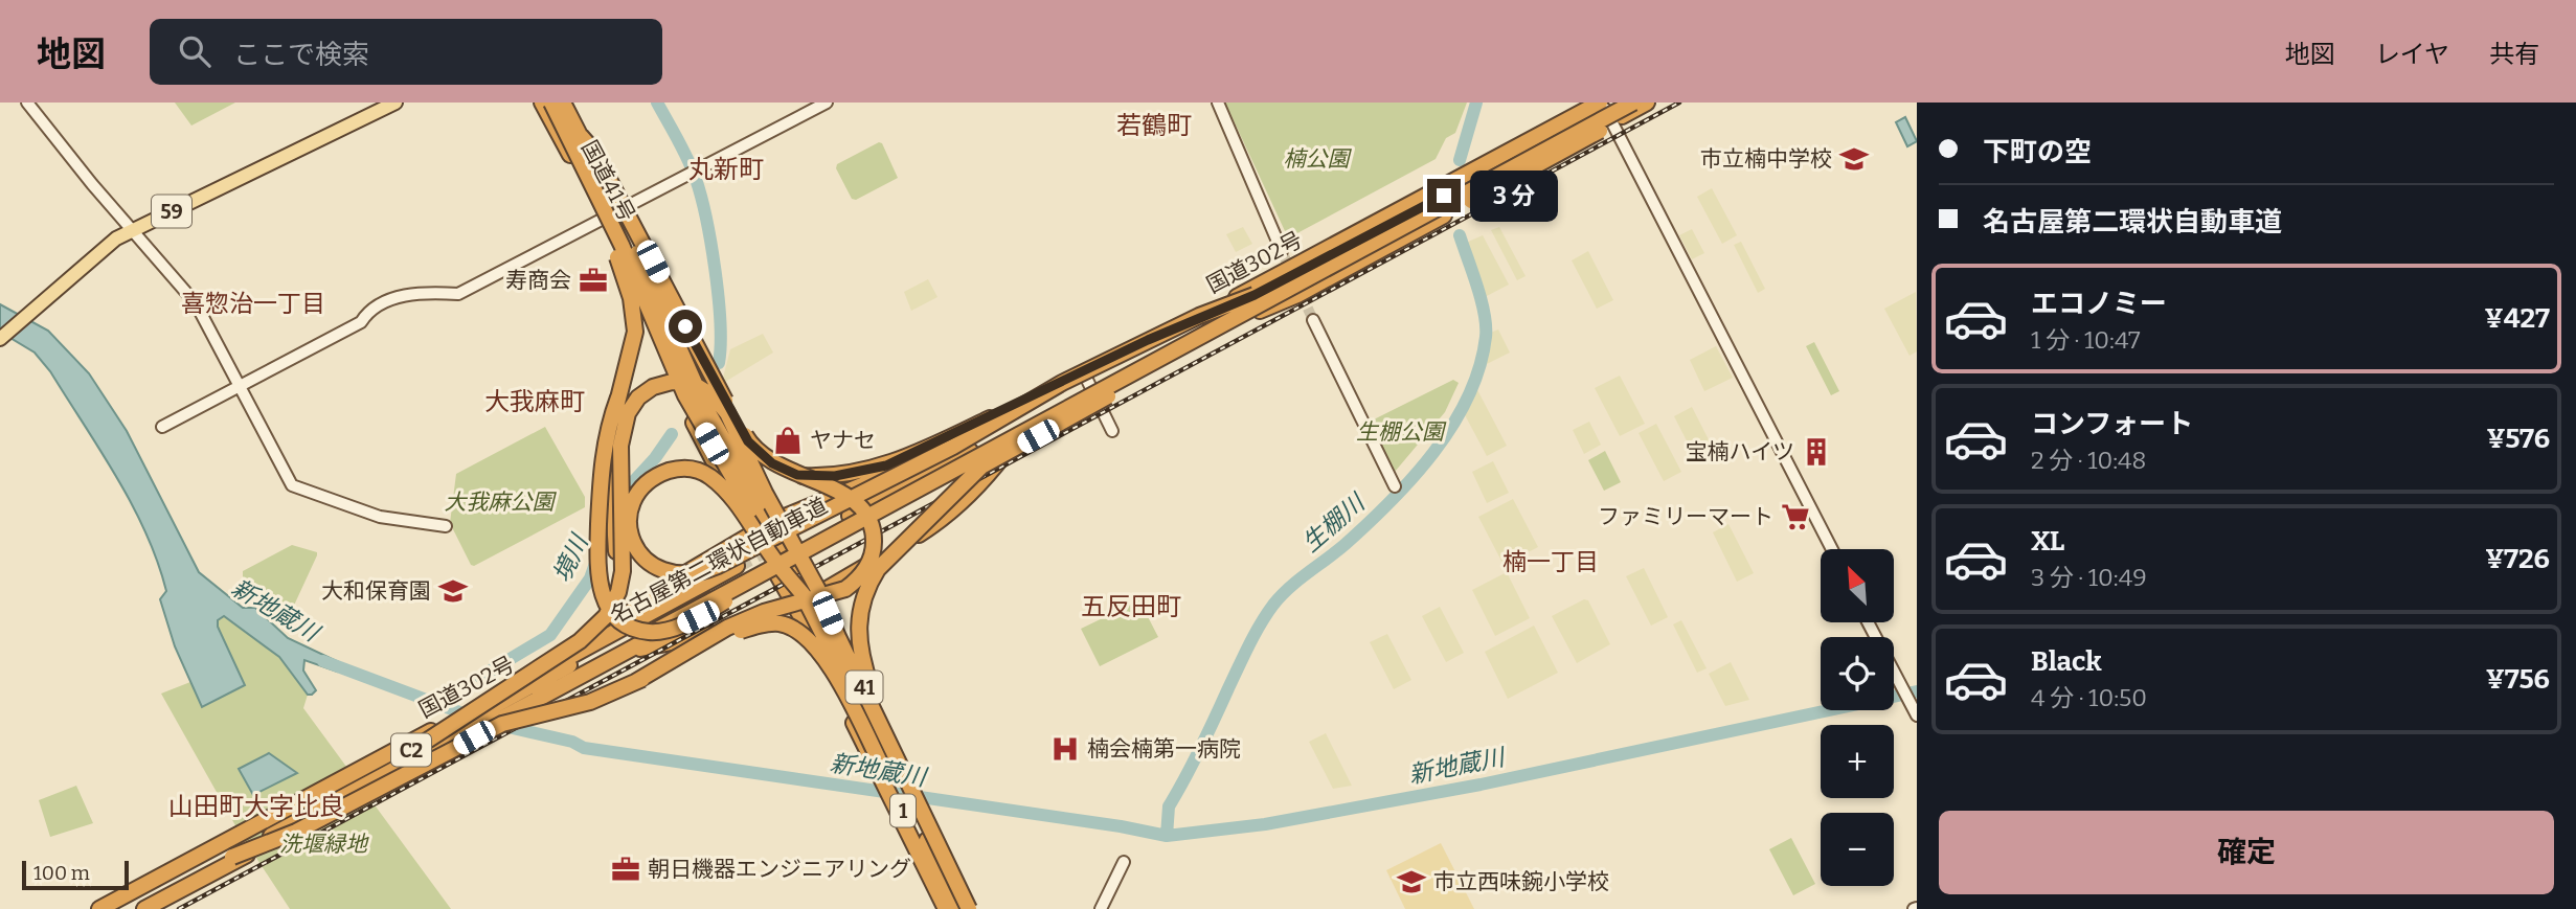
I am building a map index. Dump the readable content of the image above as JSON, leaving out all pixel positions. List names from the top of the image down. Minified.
{"streets":{"highway":["国道41号","国道302号","名古屋第二環状自動車道","41","C2","1"],"main road":["59"]},"crossings":[["国道41号","1"],["国道302号","名古屋第二環状自動車道"]],"districts":["若鶴町","丸新町","喜惣治一丁目","大我麻町","楠一丁目","五反田町","山田町大字比良"],"water":["生棚川","境川","新地蔵川"],"parks":["楠公園","生棚公園","大我麻公園","洗堰緑地"],"places":{"school or university":["市立楠中学校","大和保育園","市立西味鋺小学校"],"office":["寿商会","朝日機器エンジニアリング"],"shop":["ヤナセ"],"building":["宝楠ハイツ"],"supermarket":["ファミリーマート"],"hospital":["楠会楠第一病院"]},"scale_bar":"100 m","north":"top left","page":{"header":"地図","search":"ここで検索","nav":["地図","レイヤ","共有"],"banner":["下町の空","名古屋第二環状自動車道"],"bubble":"3 分","list":[{"name":"エコノミー","note":"1 分 · 10:47","value":"¥427"},{"name":"コンフォート","note":"2 分 · 10:48","value":"¥576"},{"name":"XL","note":"3 分 · 10:49","value":"¥726"},{"name":"Black","note":"4 分 · 10:50","value":"¥756"}],"map_buttons":["+","−"],"buttons":"確定","scale":"100 m"}}
